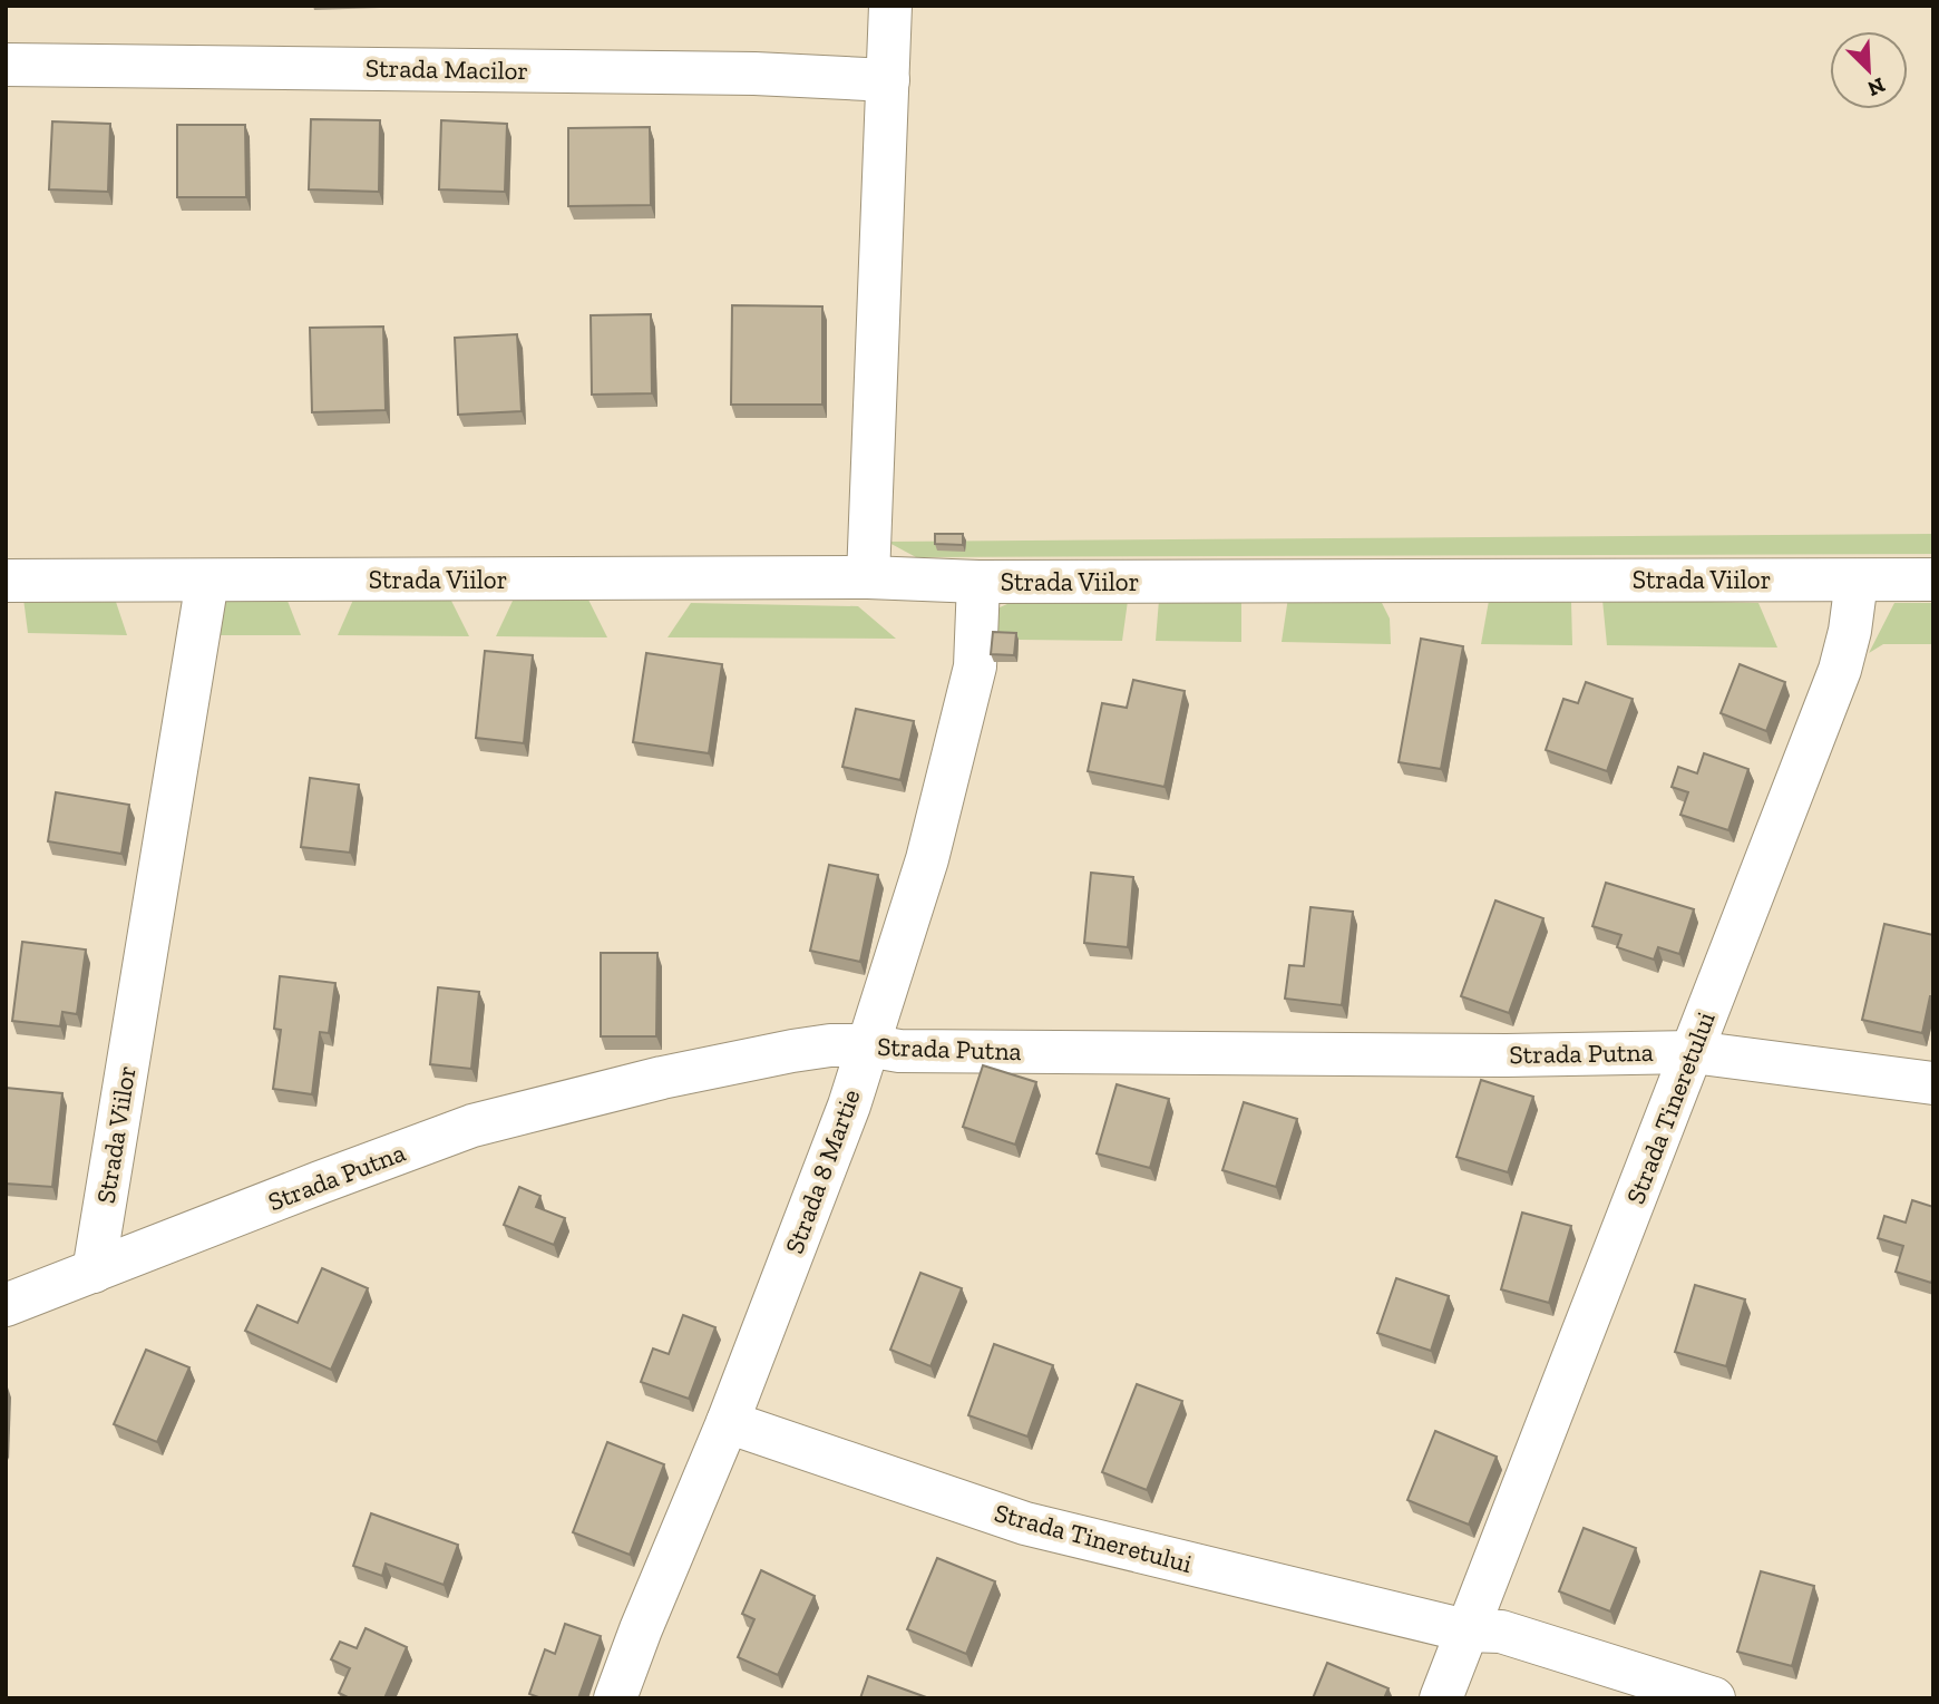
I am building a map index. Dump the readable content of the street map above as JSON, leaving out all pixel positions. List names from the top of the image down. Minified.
{"streets":{"street":["Strada Macilor","Strada Viilor","Strada Putna","Strada Tineretului","Strada 8 Martie"]},"crossings":[["Strada Viilor","Strada Putna"],["Strada Viilor","Strada Tineretului"],["Strada Viilor","Strada 8 Martie"],["Strada Putna","Strada Tineretului"],["Strada Putna","Strada 8 Martie"],["Strada Tineretului","Strada 8 Martie"]],"north":"bottom right"}
